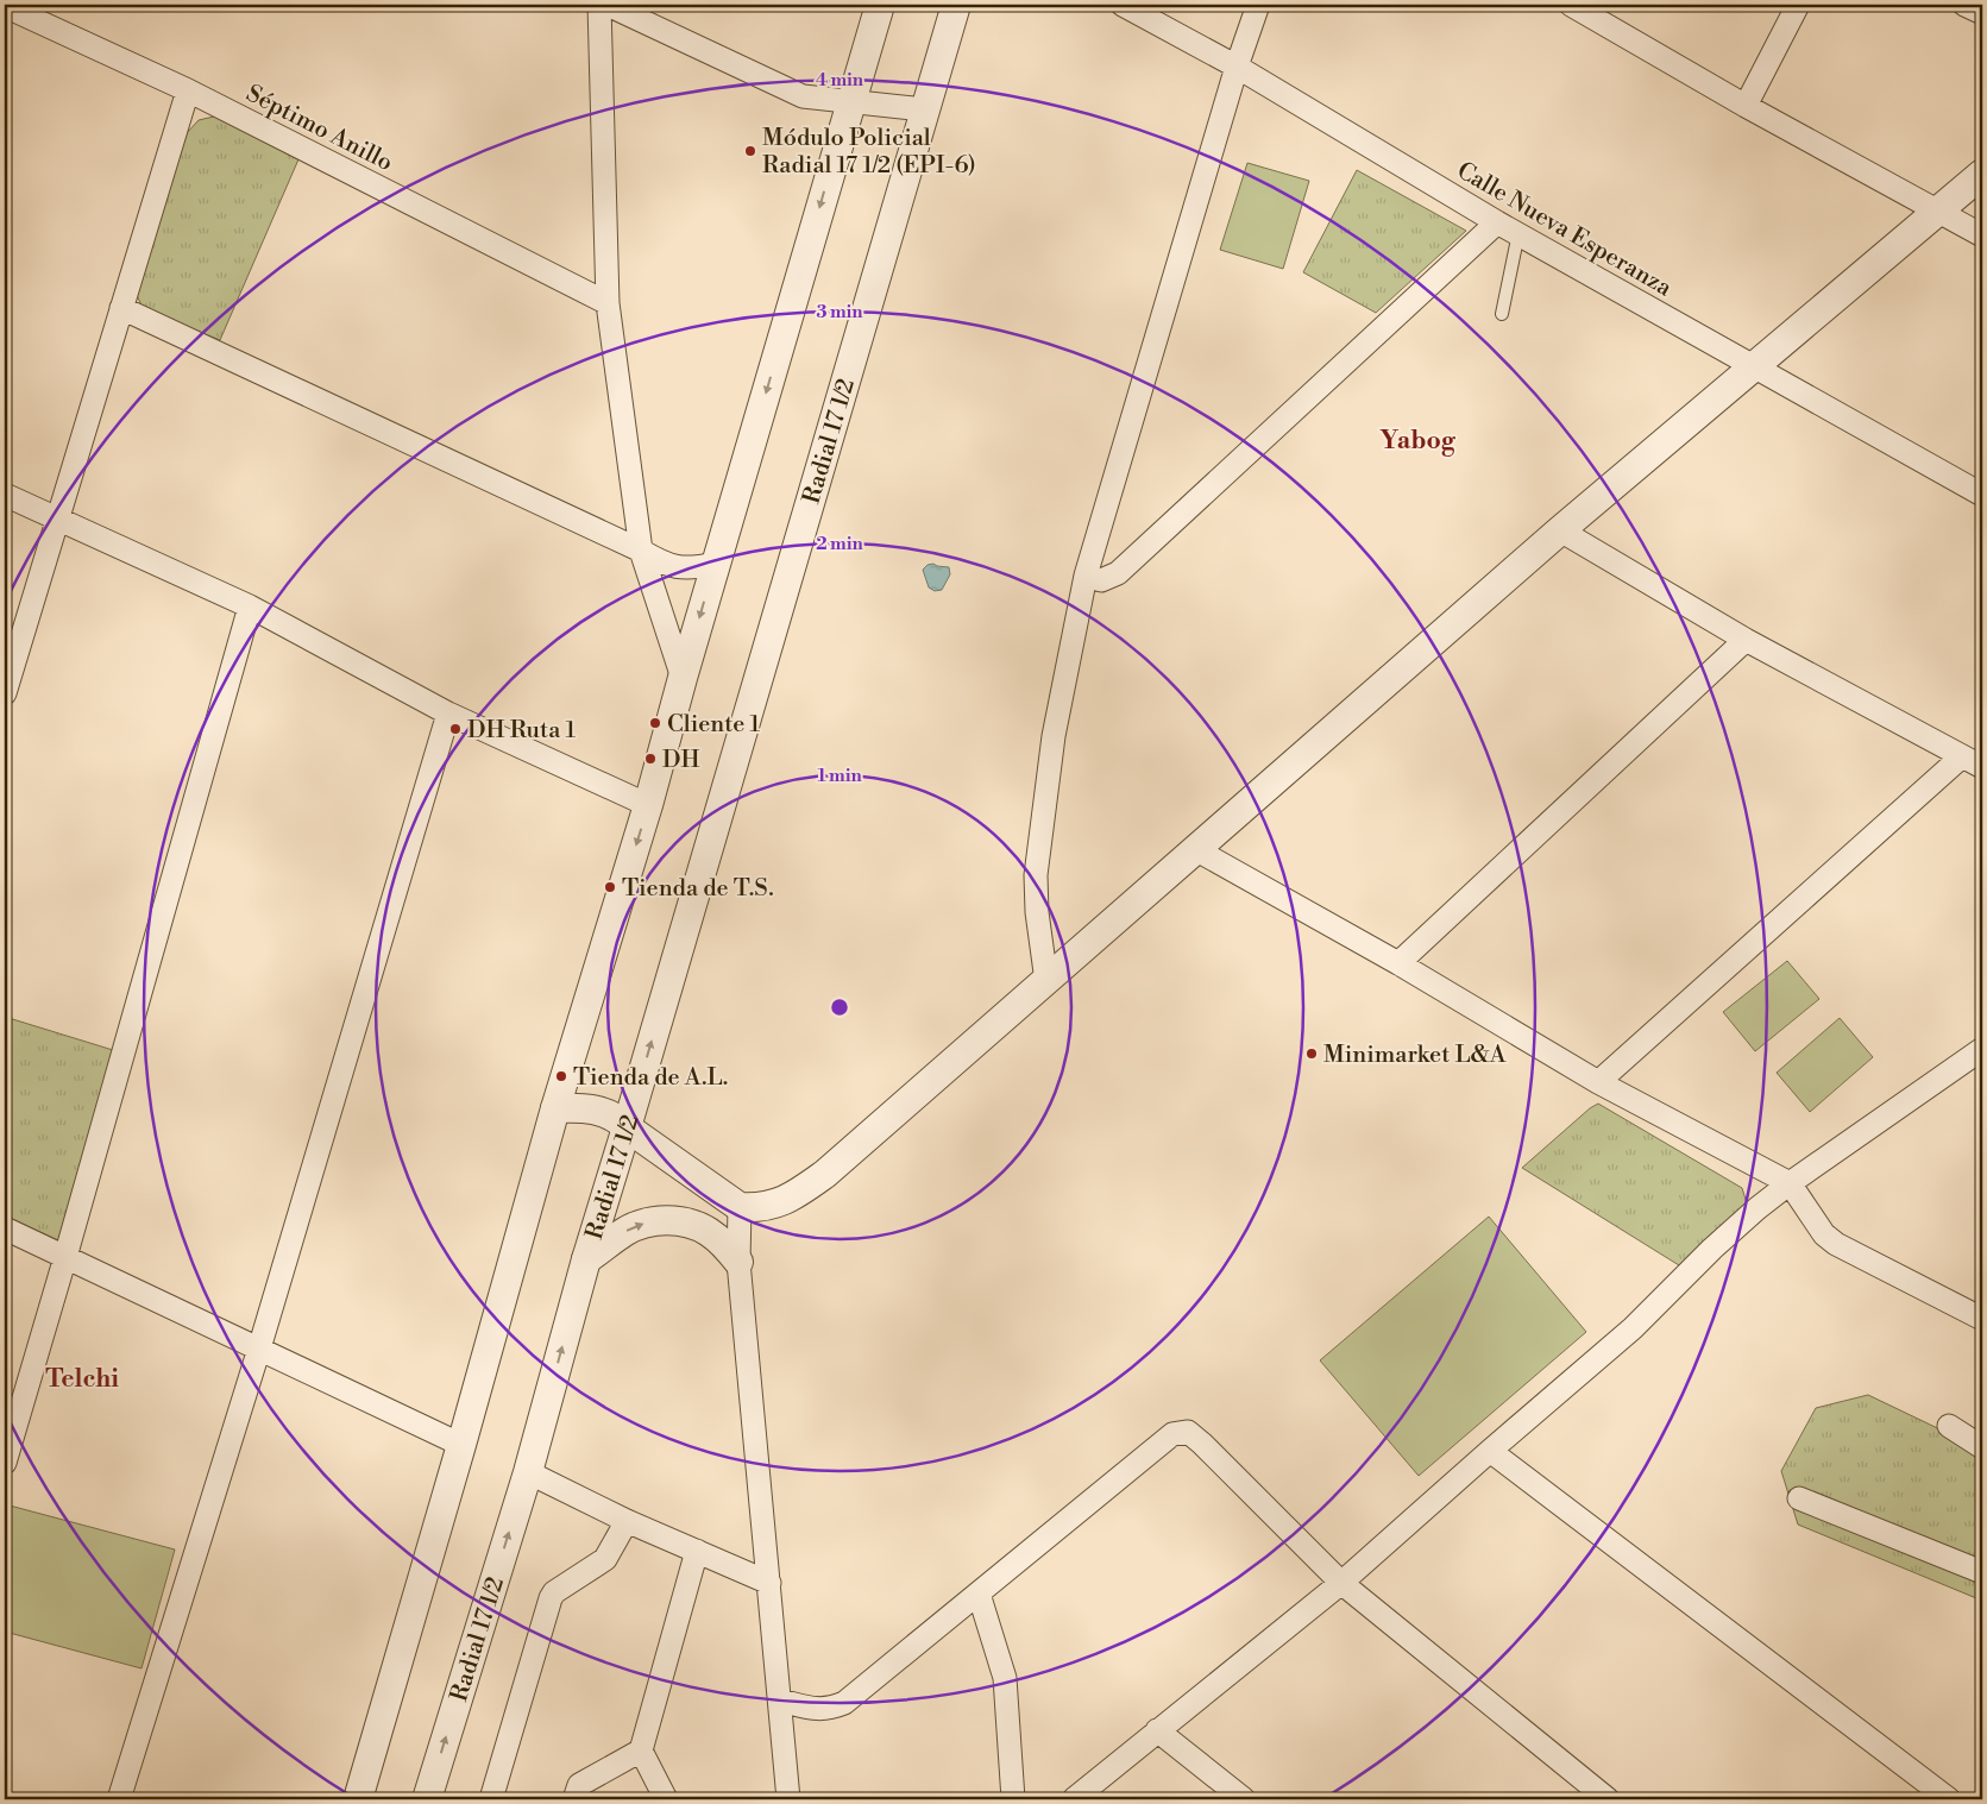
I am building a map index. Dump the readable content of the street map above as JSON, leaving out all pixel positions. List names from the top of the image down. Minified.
{"streets":{"street":["Séptimo Anillo","Calle Nueva Esperanza","Radial 17 1/2"]},"districts":["Yabog","Telchi"],"places":["Módulo Policial Radial 17 1/2 (EPI-6)","Cliente 1","DH Ruta 1","DH","Tienda de T.S.","Minimarket L&A","Tienda de A.L."],"rings":["4 min","3 min","2 min","1 min"]}
